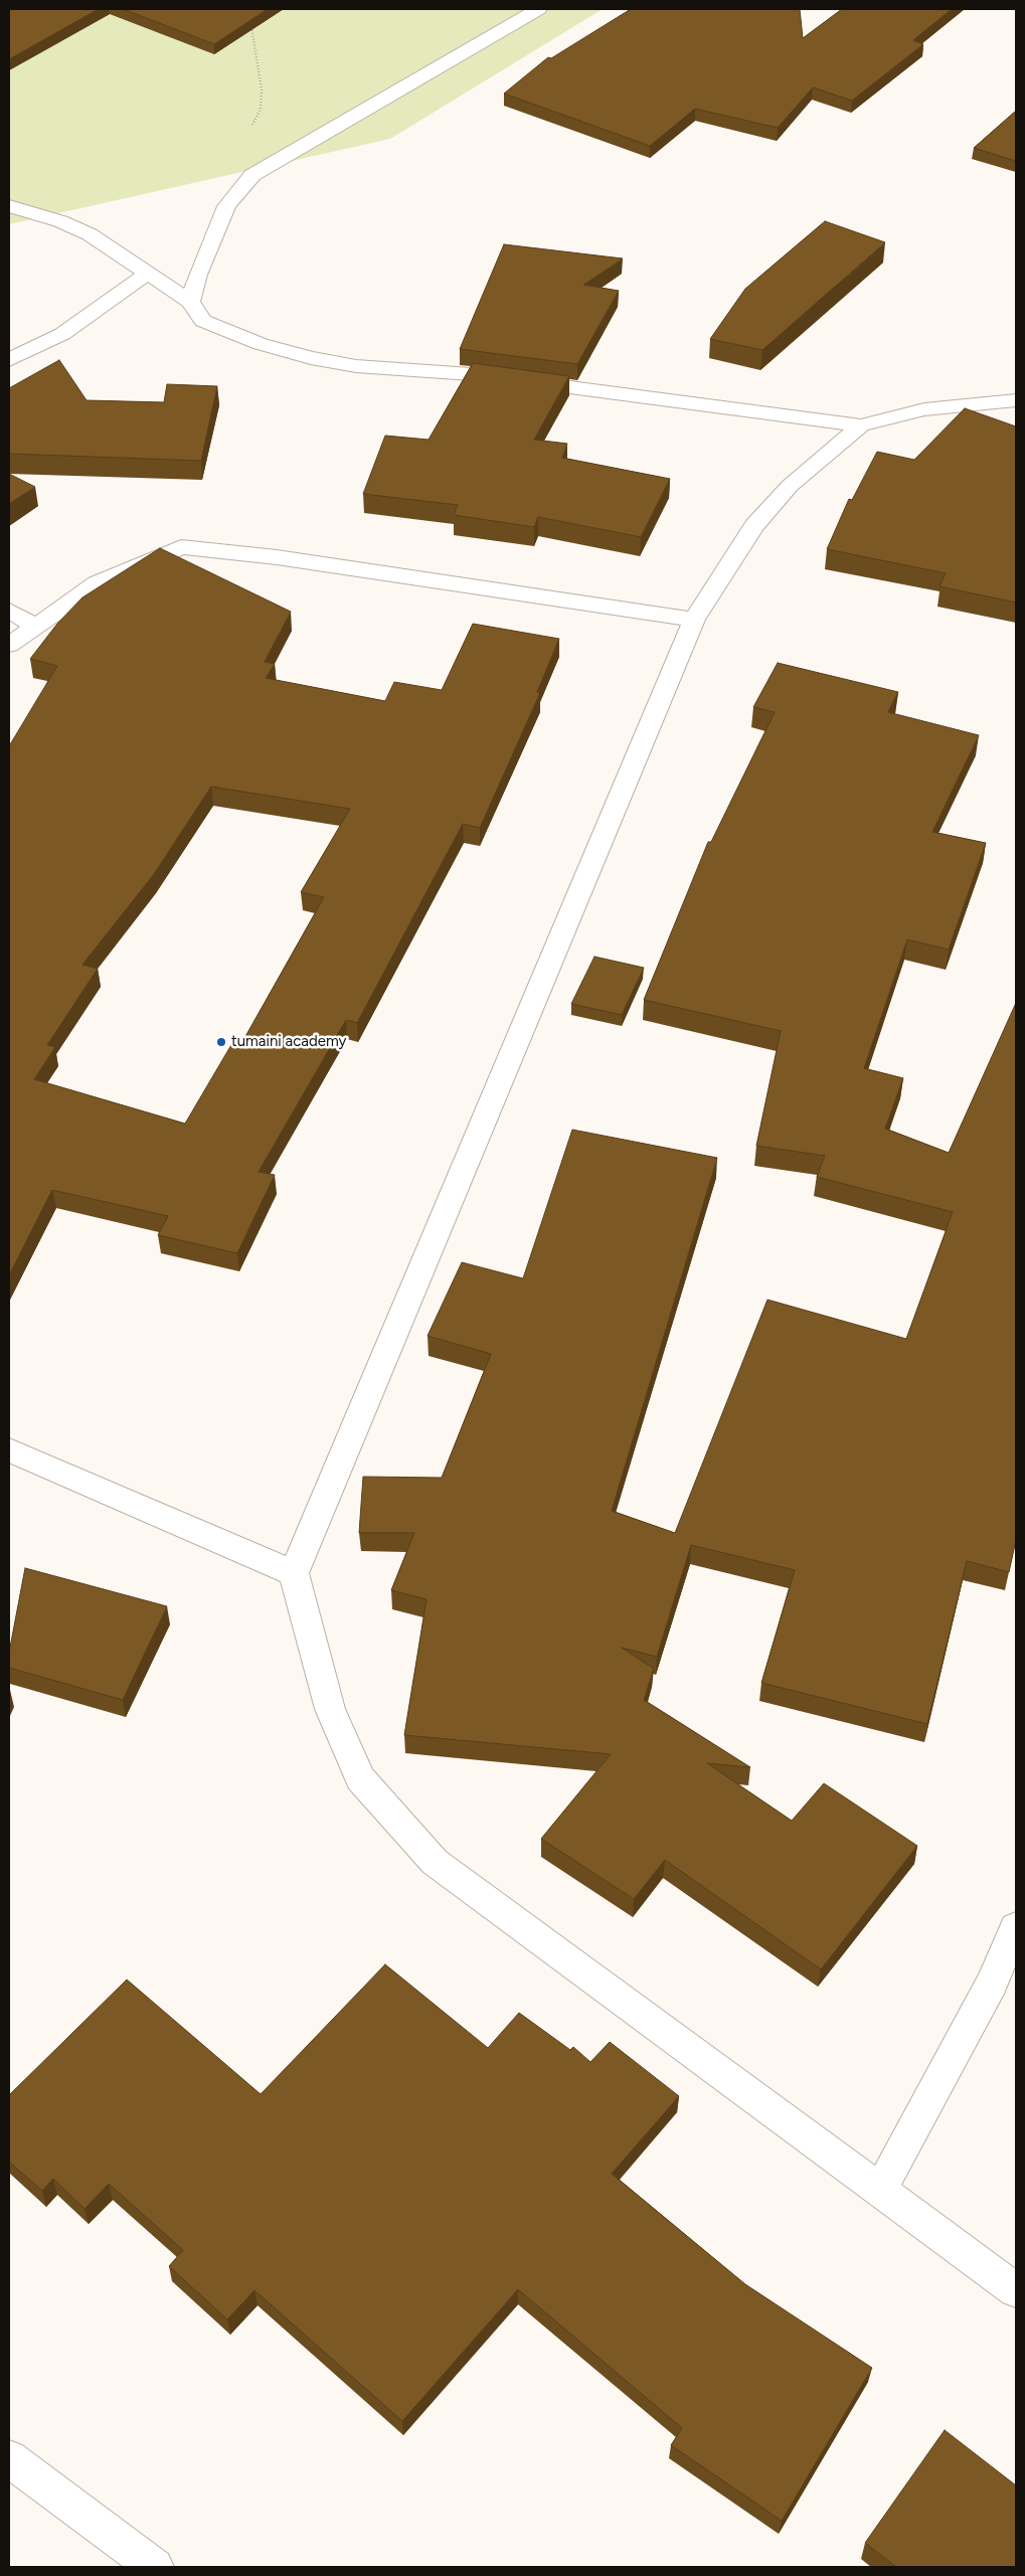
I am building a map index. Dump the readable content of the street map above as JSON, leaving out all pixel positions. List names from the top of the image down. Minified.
{"places":["tumaini academy"]}
